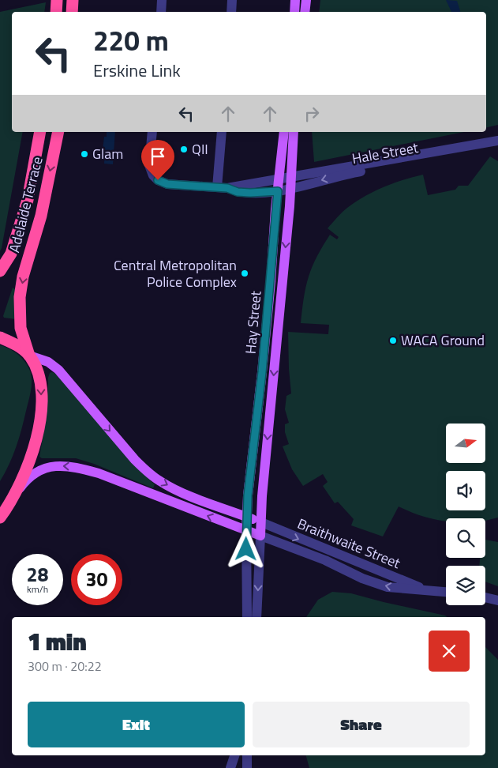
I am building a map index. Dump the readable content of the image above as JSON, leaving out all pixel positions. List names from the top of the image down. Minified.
{"streets":{"highway":["Adelaide Terrace"],"main road":["Hay Street"],"street":["Hale Street","Braithwaite Street"]},"crossings":[["Hale Street","Hay Street"],["Hay Street","Braithwaite Street"]],"places":["QII","Glam","Central Metropolitan Police Complex","WACA Ground"],"north":"right","page":{"turn":["220 m","Erskine Link"],"speed":"28 km/h","limit":"30","heading":["1 min","300 m · 20:22"],"buttons":["Exit","Share"]}}
